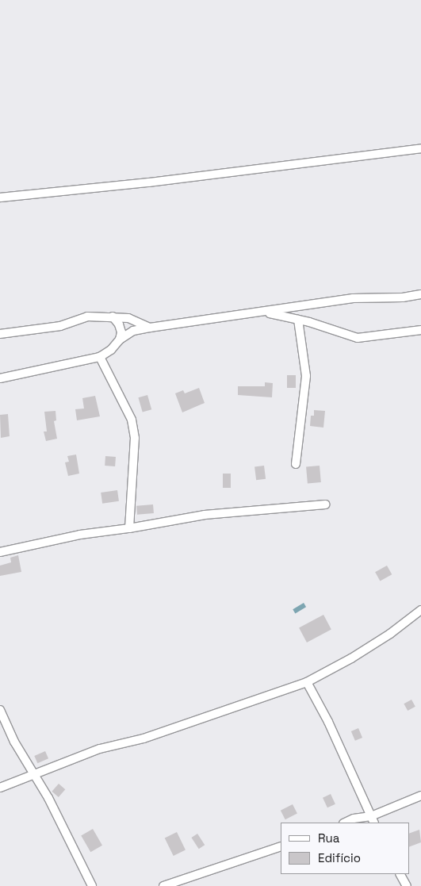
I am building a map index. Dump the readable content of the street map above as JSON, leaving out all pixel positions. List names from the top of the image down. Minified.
{"legend":["Rua","Edifício"]}
